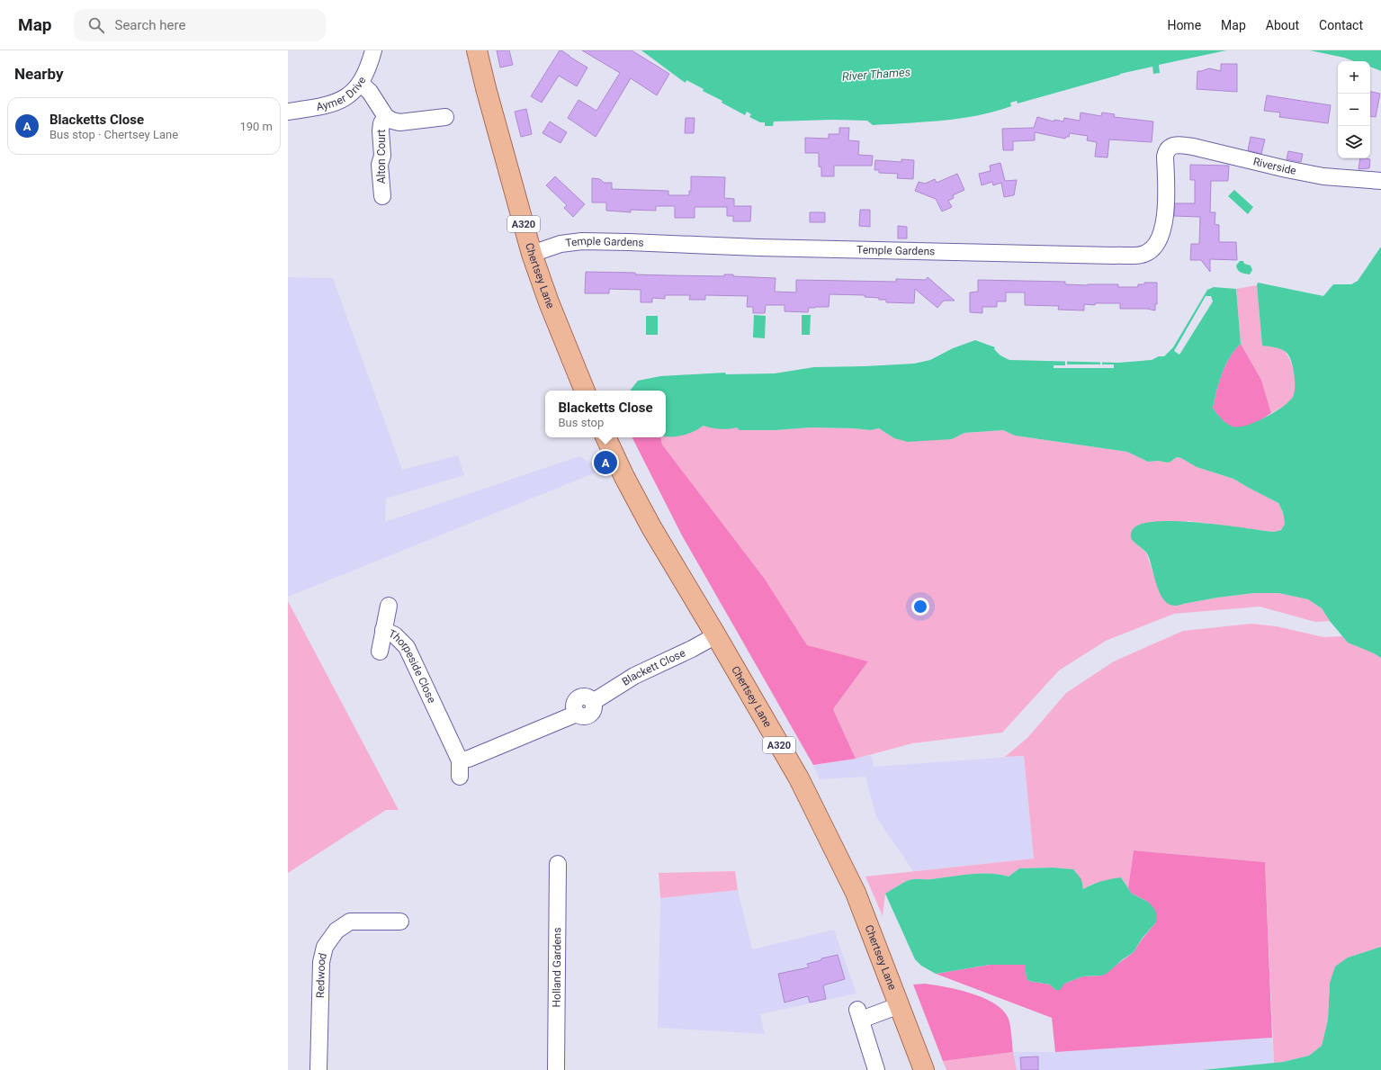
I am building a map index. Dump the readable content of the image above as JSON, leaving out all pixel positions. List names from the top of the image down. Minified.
{"streets":{"main road":["A320","Chertsey Lane"],"street":["Aymer Drive","Alton Court","Riverside","Temple Gardens","Blackett Close","Thorpeside Close","Holland Gardens","Redwood"]},"crossings":[["Aymer Drive","Alton Court"],["Riverside","Temple Gardens"],["Temple Gardens","Chertsey Lane"],["Chertsey Lane","Blackett Close"],["Blackett Close","Thorpeside Close"]],"water":["River Thames"],"page":{"header":"Map","search":"Search here","nav":["Home","Map","About","Contact"],"heading":"Nearby","map_buttons":["+","−"],"list":[{"mark":"A","name":"Blacketts Close","note":"Bus stop · Chertsey Lane","value":"190 m"}],"popup":["Blacketts Close","Bus stop"],"pins":"A"}}
